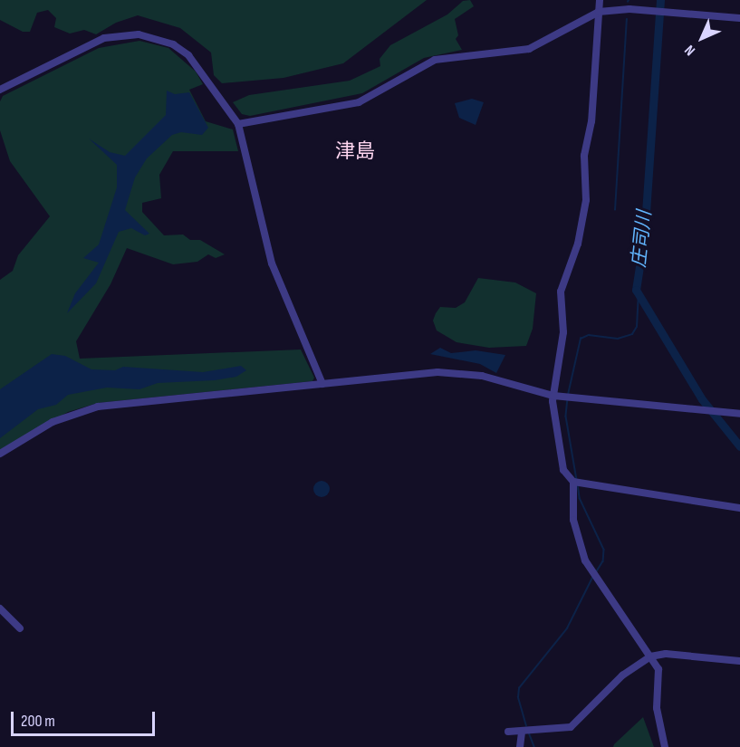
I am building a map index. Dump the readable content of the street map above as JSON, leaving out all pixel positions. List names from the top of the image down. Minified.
{"districts":["津島"],"water":["庄司川"],"scale_bar":"200 m","north":"bottom left"}
